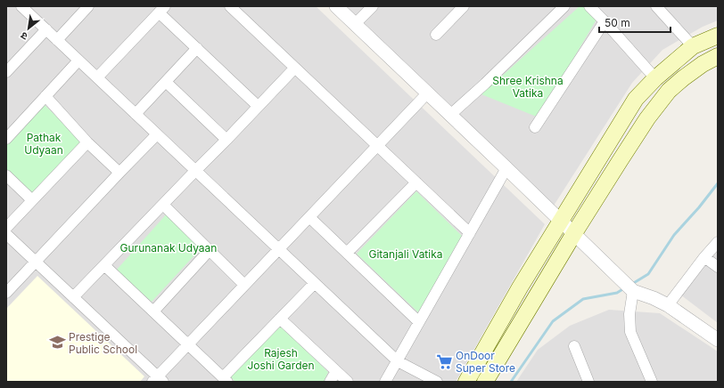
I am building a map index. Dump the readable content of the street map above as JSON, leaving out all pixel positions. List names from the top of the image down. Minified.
{"parks":["Shree Krishna Vatika","Pathak Udyaan","Gurunanak Udyaan","Gitanjali Vatika","Rajesh Joshi Garden"],"places":{"school or university":["Prestige Public School"],"supermarket":["OnDoor Super Store"]},"scale_bar":"50 m","north":"bottom left"}
